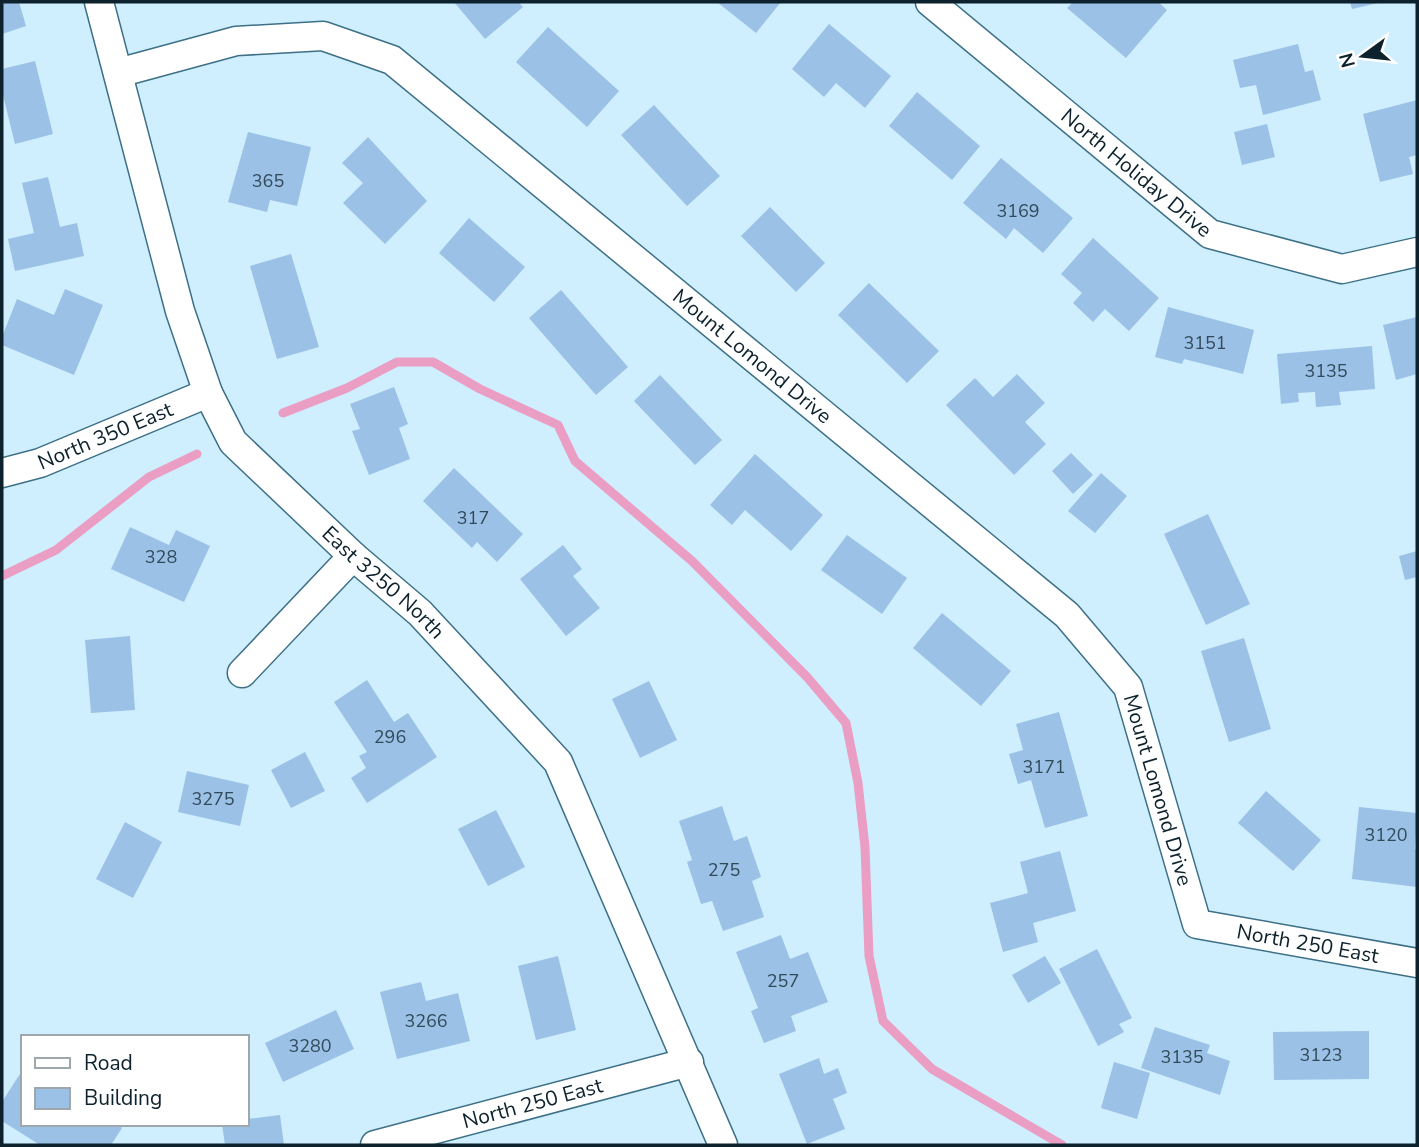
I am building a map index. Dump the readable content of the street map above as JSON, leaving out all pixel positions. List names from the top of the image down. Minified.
{"streets":{"street":["North Holiday Drive","Mount Lomond Drive","North 350 East","East 3250 North","North 250 East"]},"crossings":[["Mount Lomond Drive","East 3250 North"],["Mount Lomond Drive","North 250 East"],["North 350 East","East 3250 North"],["East 3250 North","North 250 East"]],"house_numbers":["365","3169","3151","3135","317","328","296","3171","3275","3120","275","257","3266","3280","3123","3135"],"legend":["Road","Building"],"north":"left"}
